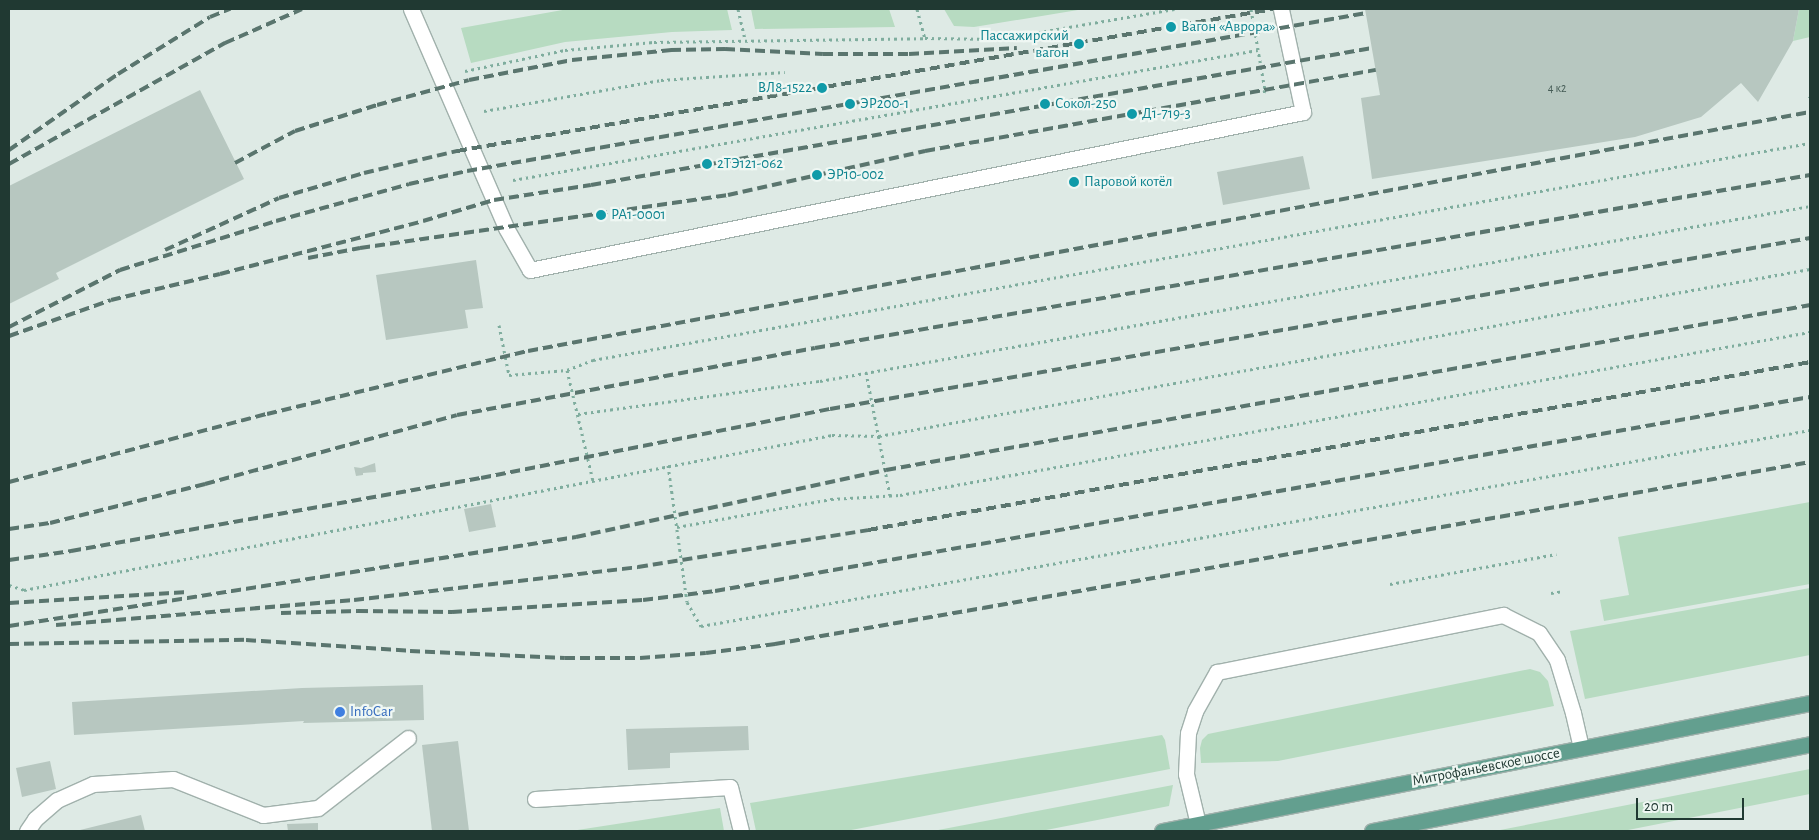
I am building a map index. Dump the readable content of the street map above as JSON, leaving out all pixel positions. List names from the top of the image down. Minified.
{"streets":{"main road":["Митрофаньевское шоссе"]},"places":["Вагон «Аврора»","Пассажирский вагон","ВЛ8-1522","ЭР200-1","Сокол-250","Д1-719-3","2ТЭ121-062","ЭР10-002","Паровой котёл","РА1-0001","InfoCar"],"house_numbers":["4 к2"],"scale_bar":"20 m"}
